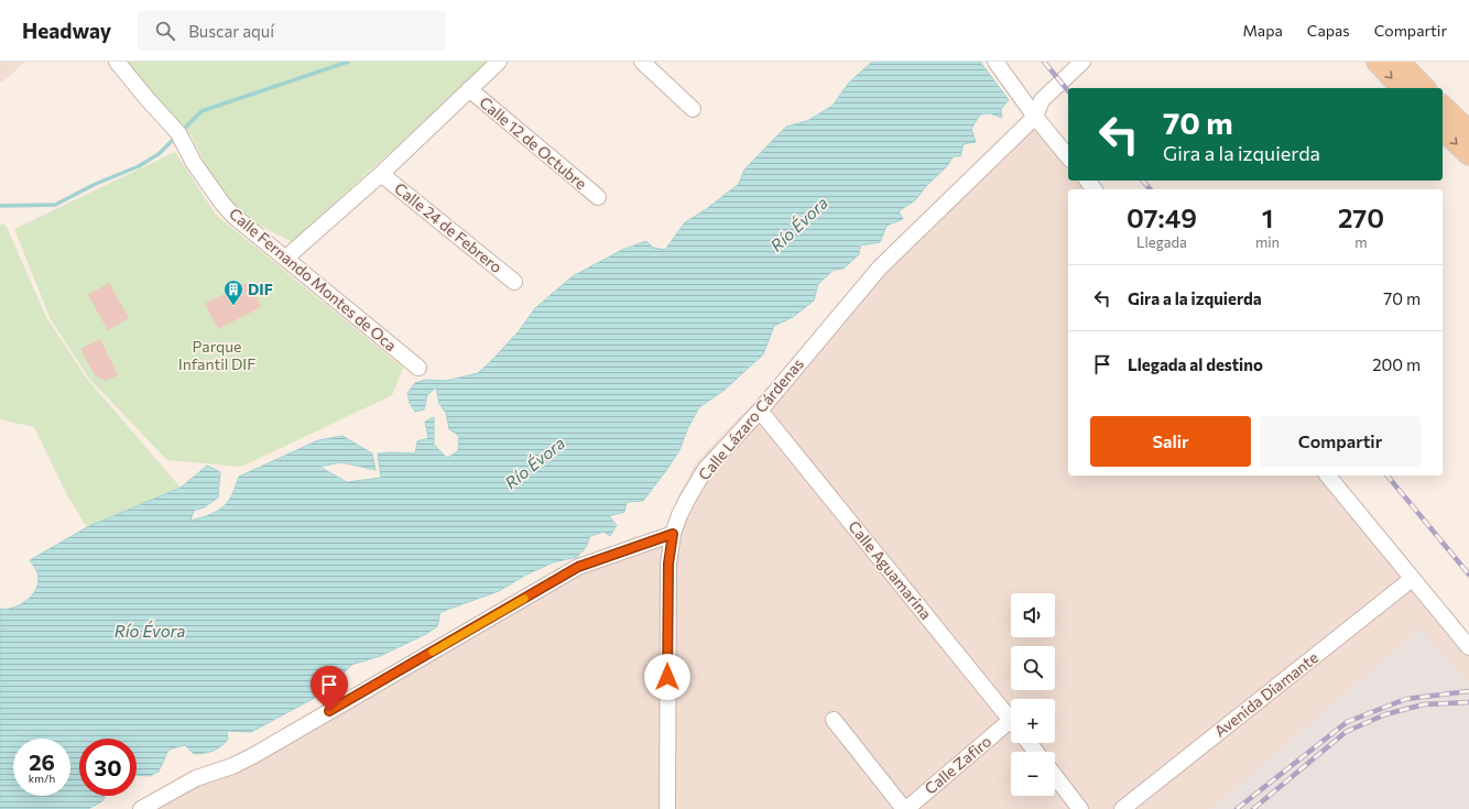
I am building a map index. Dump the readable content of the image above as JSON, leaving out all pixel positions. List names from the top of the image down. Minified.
{"streets":{"street":["Calle 12 de Octubre","Calle 24 de Febrero","Calle Fernando Montes de Oca","Calle Lázaro Cárdenas","Calle Aguamarina","Avenida Diamante","Calle Zafiro"]},"crossings":[["Calle Lázaro Cárdenas","Calle Aguamarina"]],"water":["Río Évora"],"parks":["Parque Infantil DIF"],"places":{"building":["DIF"]},"page":{"header":"Headway","search":"Buscar aquí","nav":["Mapa","Capas","Compartir"],"turn":["70 m","Gira a la izquierda"],"eta":["07:49","Llegada","1","min","270","m"],"list":[{"name":"Gira a la izquierda","value":"70 m"},{"name":"Llegada al destino","value":"200 m"}],"buttons":["Salir","Compartir"],"map_buttons":["+","−"],"speed":"26 km/h","limit":"30"}}
